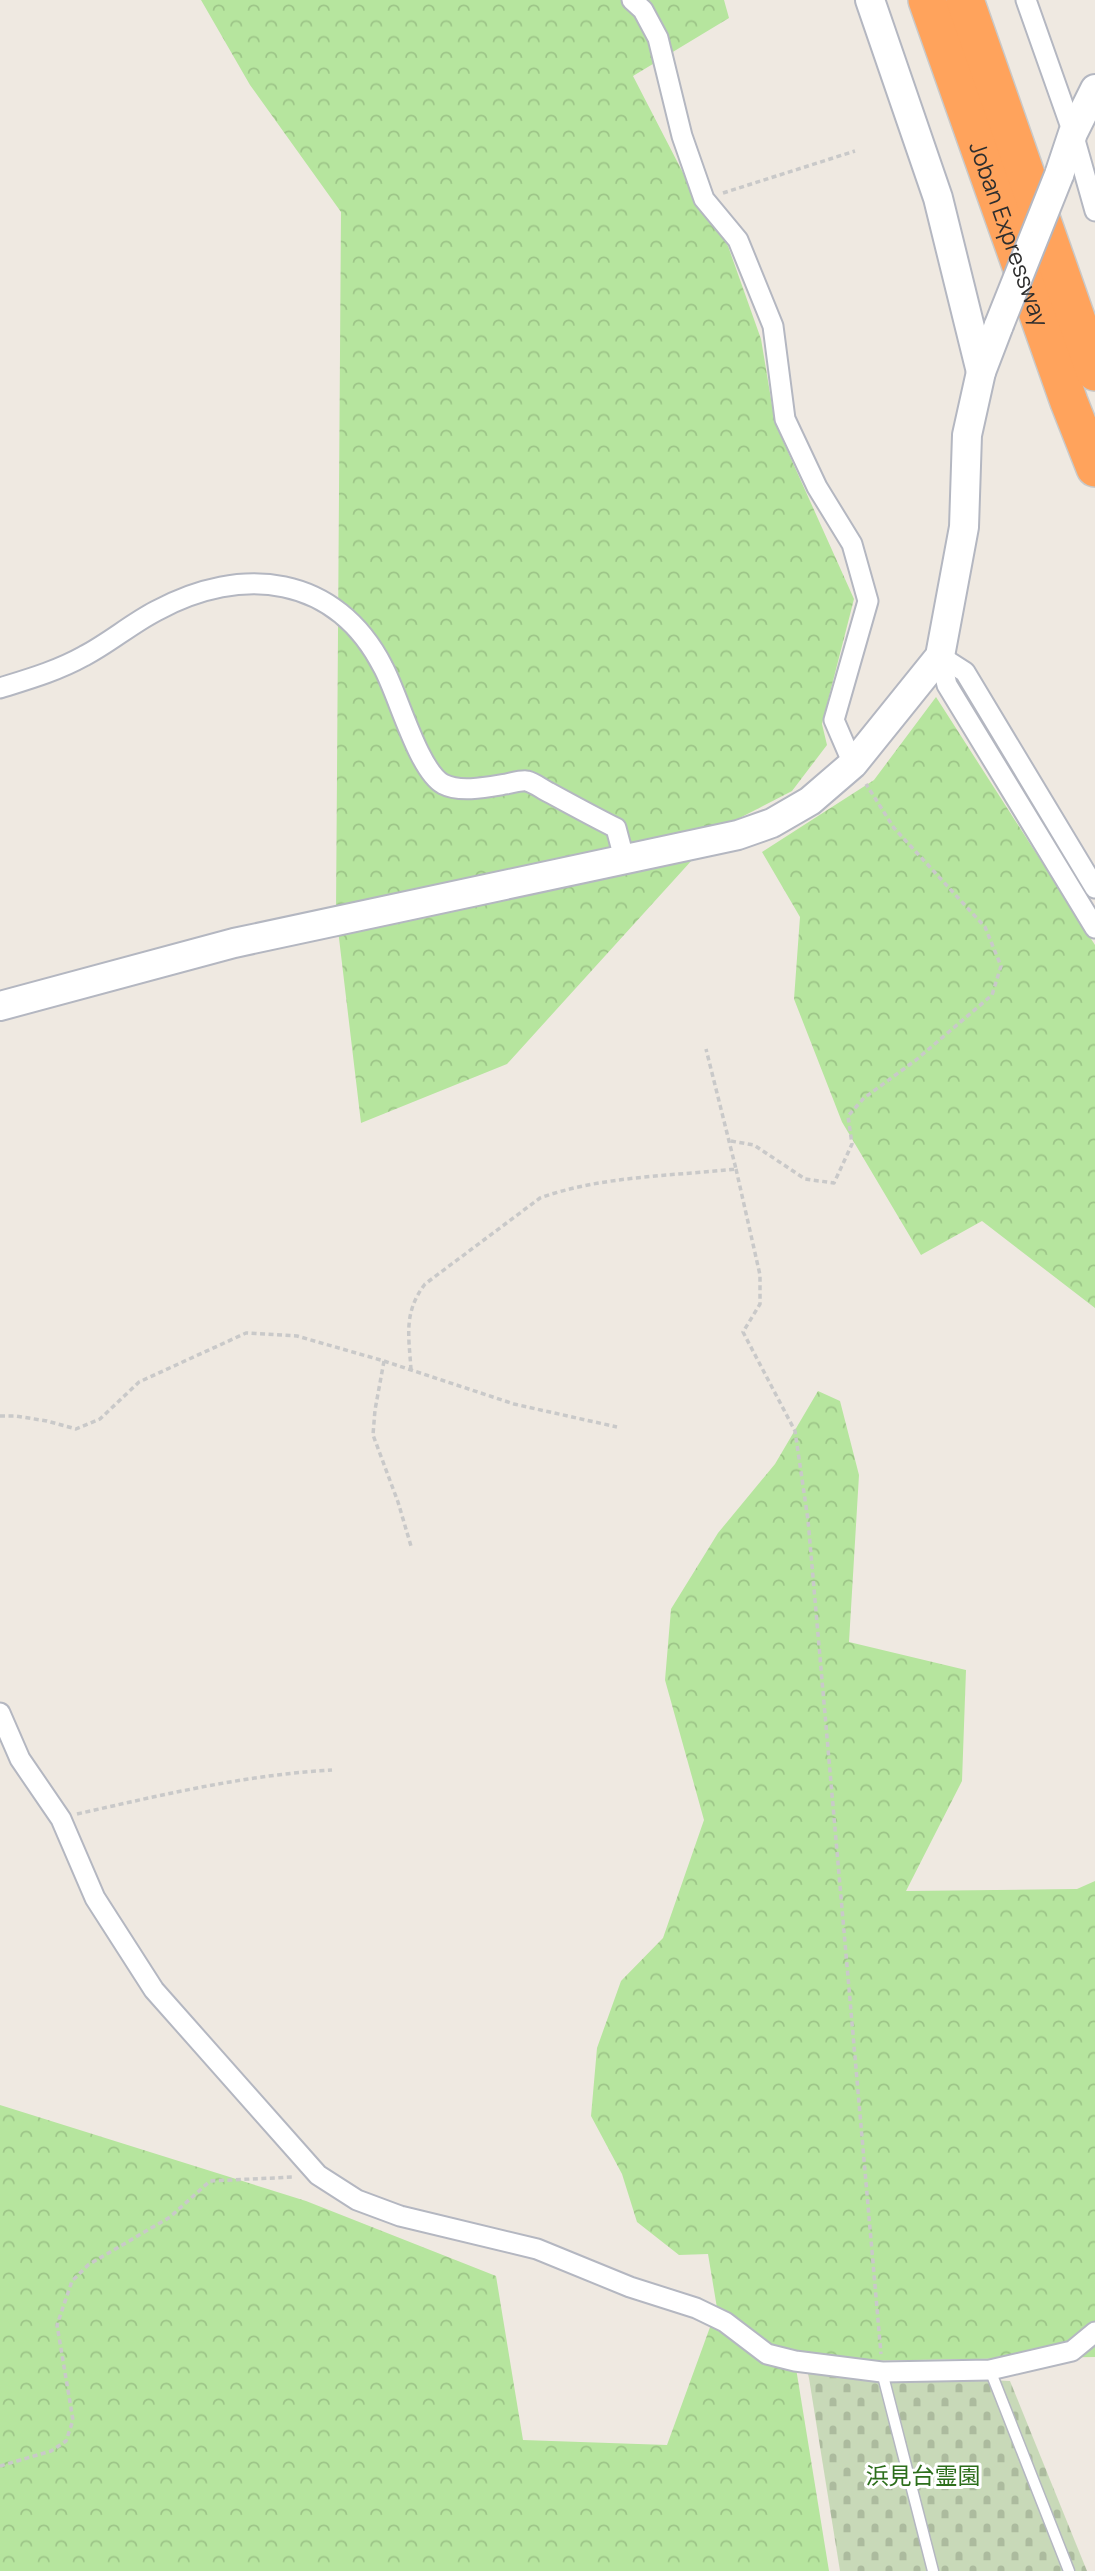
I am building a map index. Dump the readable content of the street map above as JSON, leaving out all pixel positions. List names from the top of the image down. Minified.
{"streets":{"highway":["Joban Expressway"]},"parks":["浜見台霊園"]}
